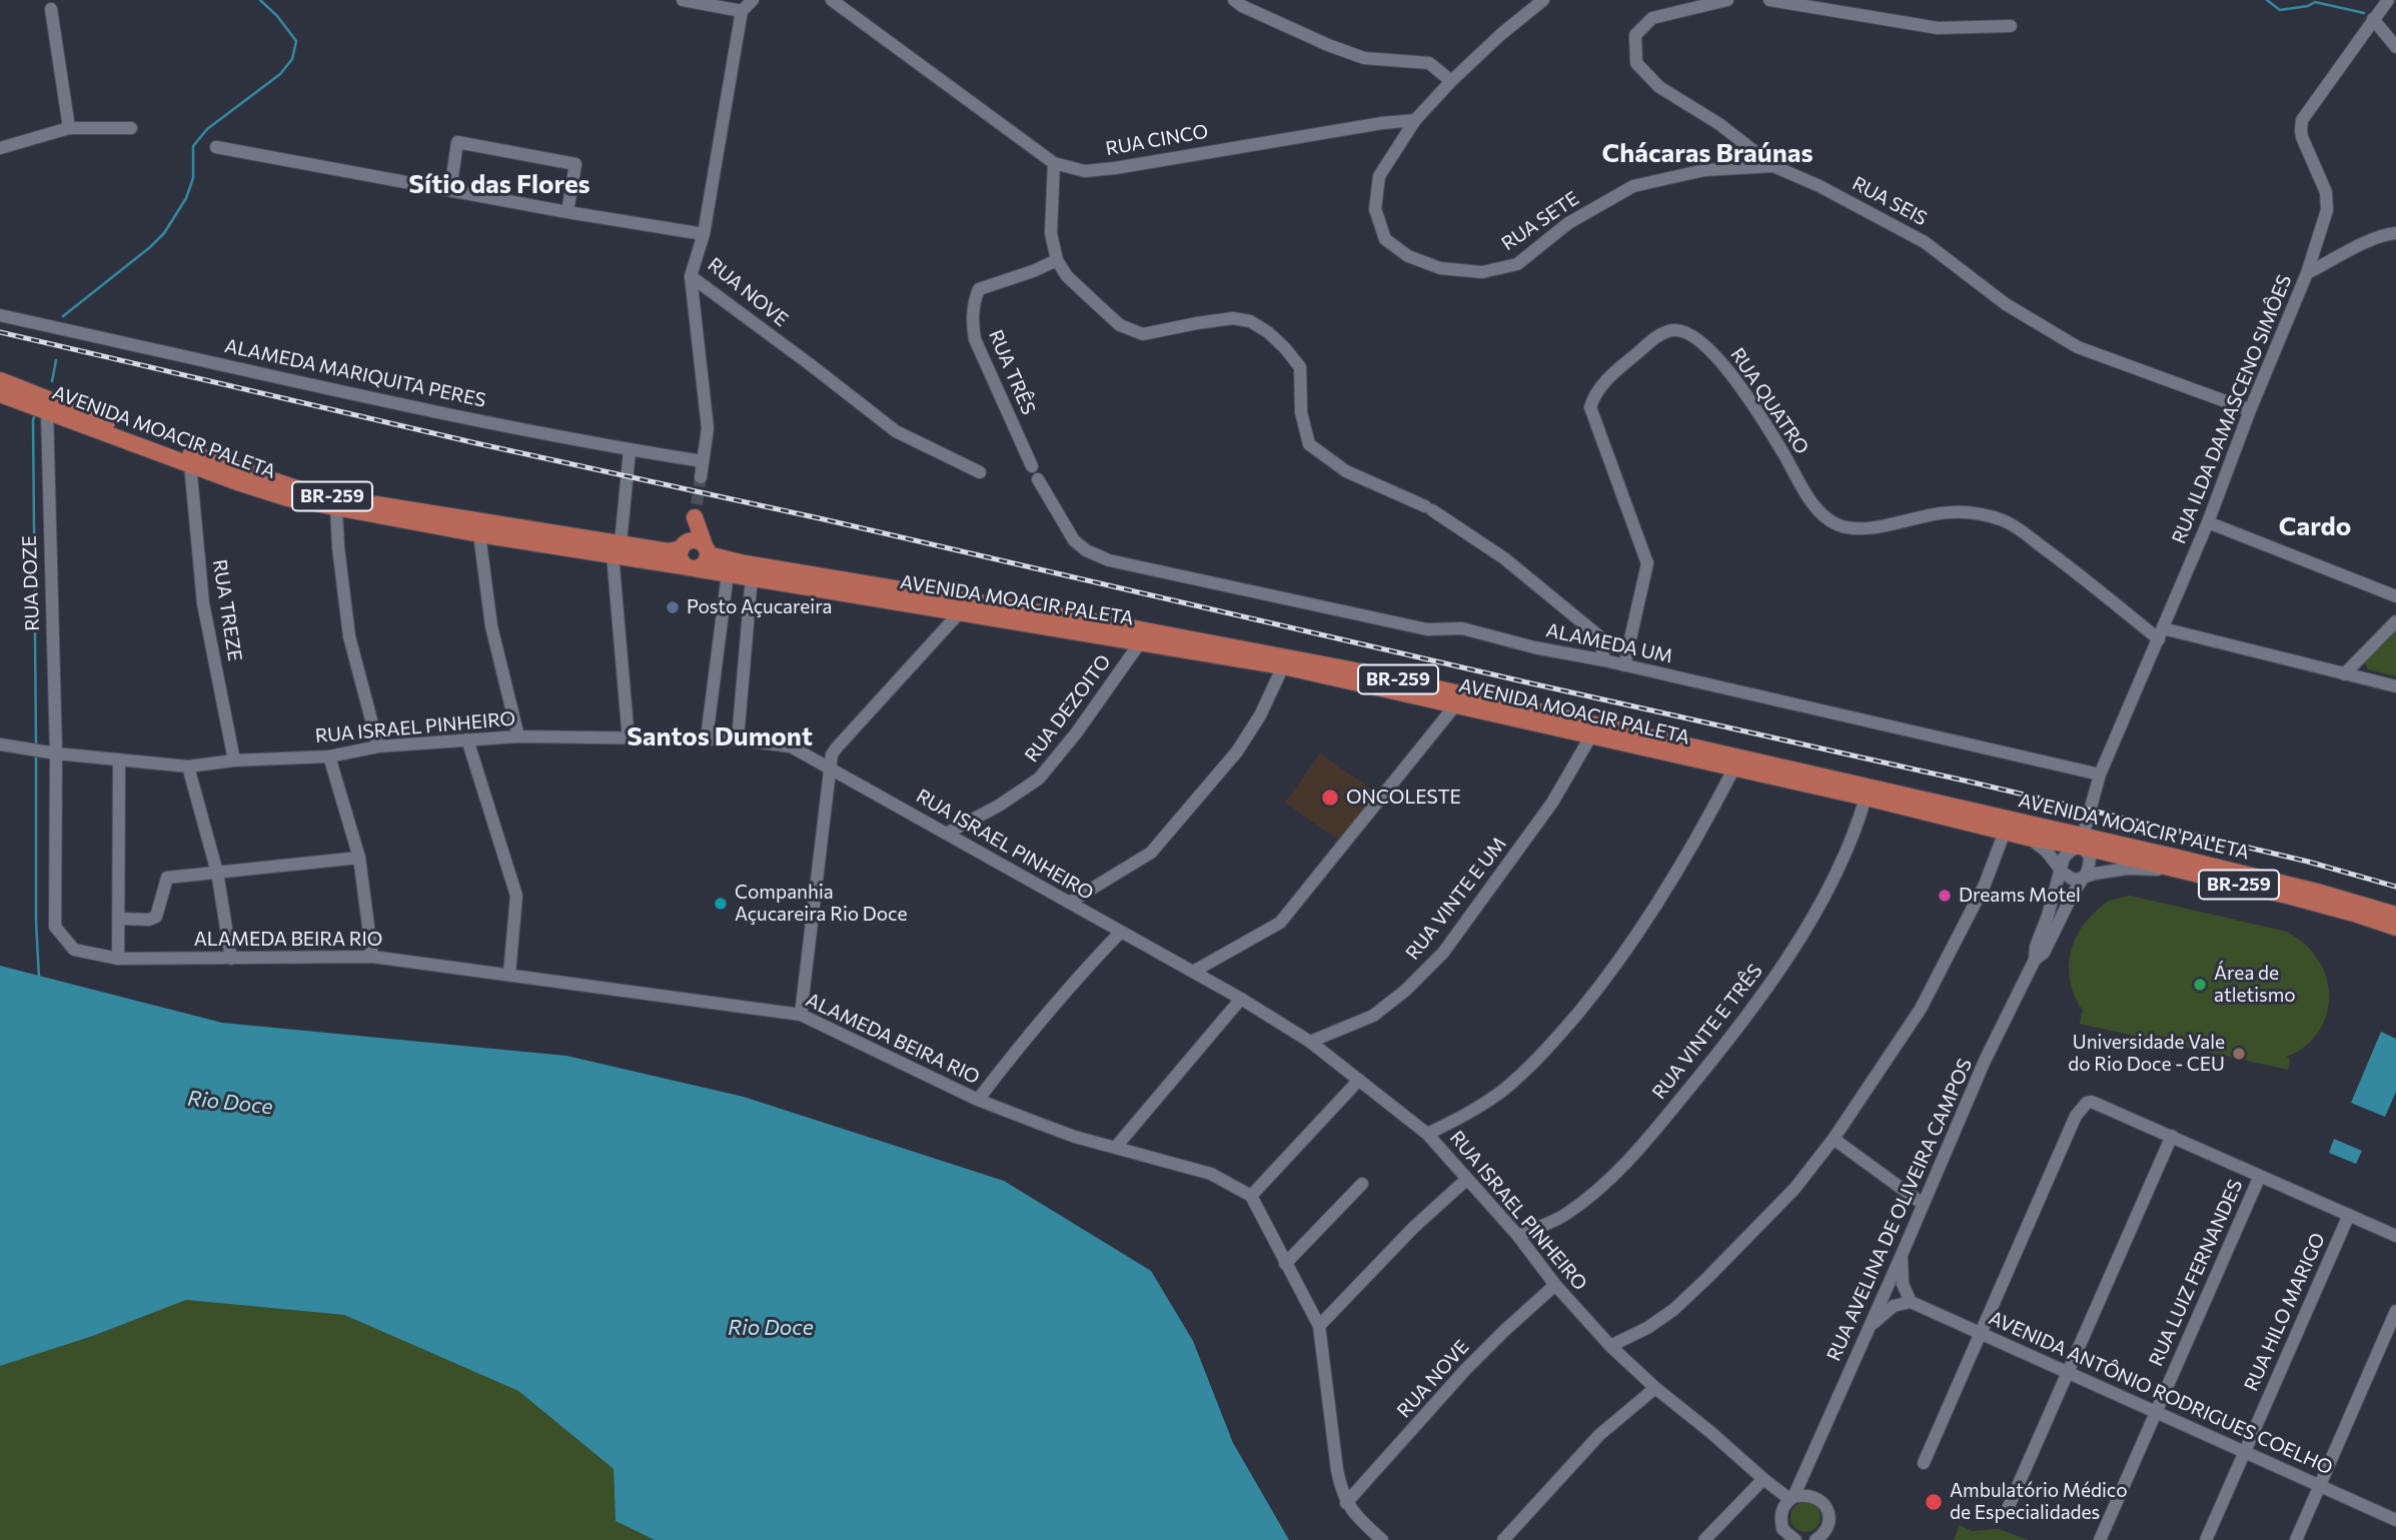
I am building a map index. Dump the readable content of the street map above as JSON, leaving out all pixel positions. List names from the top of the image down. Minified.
{"streets":{"main road":["AVENIDA MOACIR PALETA","BR-259"],"street":["RUA CINCO","RUA SEIS","RUA SETE","RUA NOVE","RUA TRÊS","ALAMEDA MARIQUITA PERES","RUA QUATRO","RUA ILDA DAMASCENO SIMÔES","RUA DOZE","RUA TREZE","ALAMEDA UM","RUA DEZOITO","RUA ISRAEL PINHEIRO","RUA VINTE E UM","ALAMEDA BEIRA RIO","RUA VINTE E TRÊS","RUA AVELINA DE OLIVEIRA CAMPOS","RUA LUIZ FERNANDES","RUA HILO MARIGO","AVENIDA ANTÔNIO RODRIGUES COELHO"]},"crossings":[["RUA CINCO","RUA SETE"],["RUA SEIS","RUA SETE"],["RUA SEIS","RUA ILDA DAMASCENO SIMÔES"],["RUA NOVE","RUA ISRAEL PINHEIRO"],["RUA QUATRO","RUA ILDA DAMASCENO SIMÔES"],["RUA QUATRO","ALAMEDA UM"],["RUA ILDA DAMASCENO SIMÔES","AVENIDA MOACIR PALETA"],["RUA ILDA DAMASCENO SIMÔES","ALAMEDA UM"],["RUA ILDA DAMASCENO SIMÔES","RUA AVELINA DE OLIVEIRA CAMPOS"],["AVENIDA MOACIR PALETA","RUA DOZE"],["AVENIDA MOACIR PALETA","RUA TREZE"],["AVENIDA MOACIR PALETA","RUA DEZOITO"],["AVENIDA MOACIR PALETA","RUA VINTE E UM"],["AVENIDA MOACIR PALETA","RUA VINTE E TRÊS"],["AVENIDA MOACIR PALETA","RUA AVELINA DE OLIVEIRA CAMPOS"],["RUA DOZE","RUA ISRAEL PINHEIRO"],["RUA DOZE","ALAMEDA BEIRA RIO"],["RUA TREZE","RUA ISRAEL PINHEIRO"],["RUA DEZOITO","RUA ISRAEL PINHEIRO"],["RUA ISRAEL PINHEIRO","RUA VINTE E UM"],["RUA ISRAEL PINHEIRO","RUA VINTE E TRÊS"],["RUA ISRAEL PINHEIRO","RUA AVELINA DE OLIVEIRA CAMPOS"],["RUA LUIZ FERNANDES","AVENIDA ANTÔNIO RODRIGUES COELHO"],["RUA HILO MARIGO","AVENIDA ANTÔNIO RODRIGUES COELHO"]],"districts":["Chácaras Braúnas","Sítio das Flores","Cardo","Santos Dumont"],"water":["Rio Doce"],"places":["Posto Açucareira","ONCOLESTE","Dreams Motel","Companhia Açucareira Rio Doce","Área de atletismo","Universidade Vale do Rio Doce - CEU","Ambulatório Médico de Especialidades"]}
